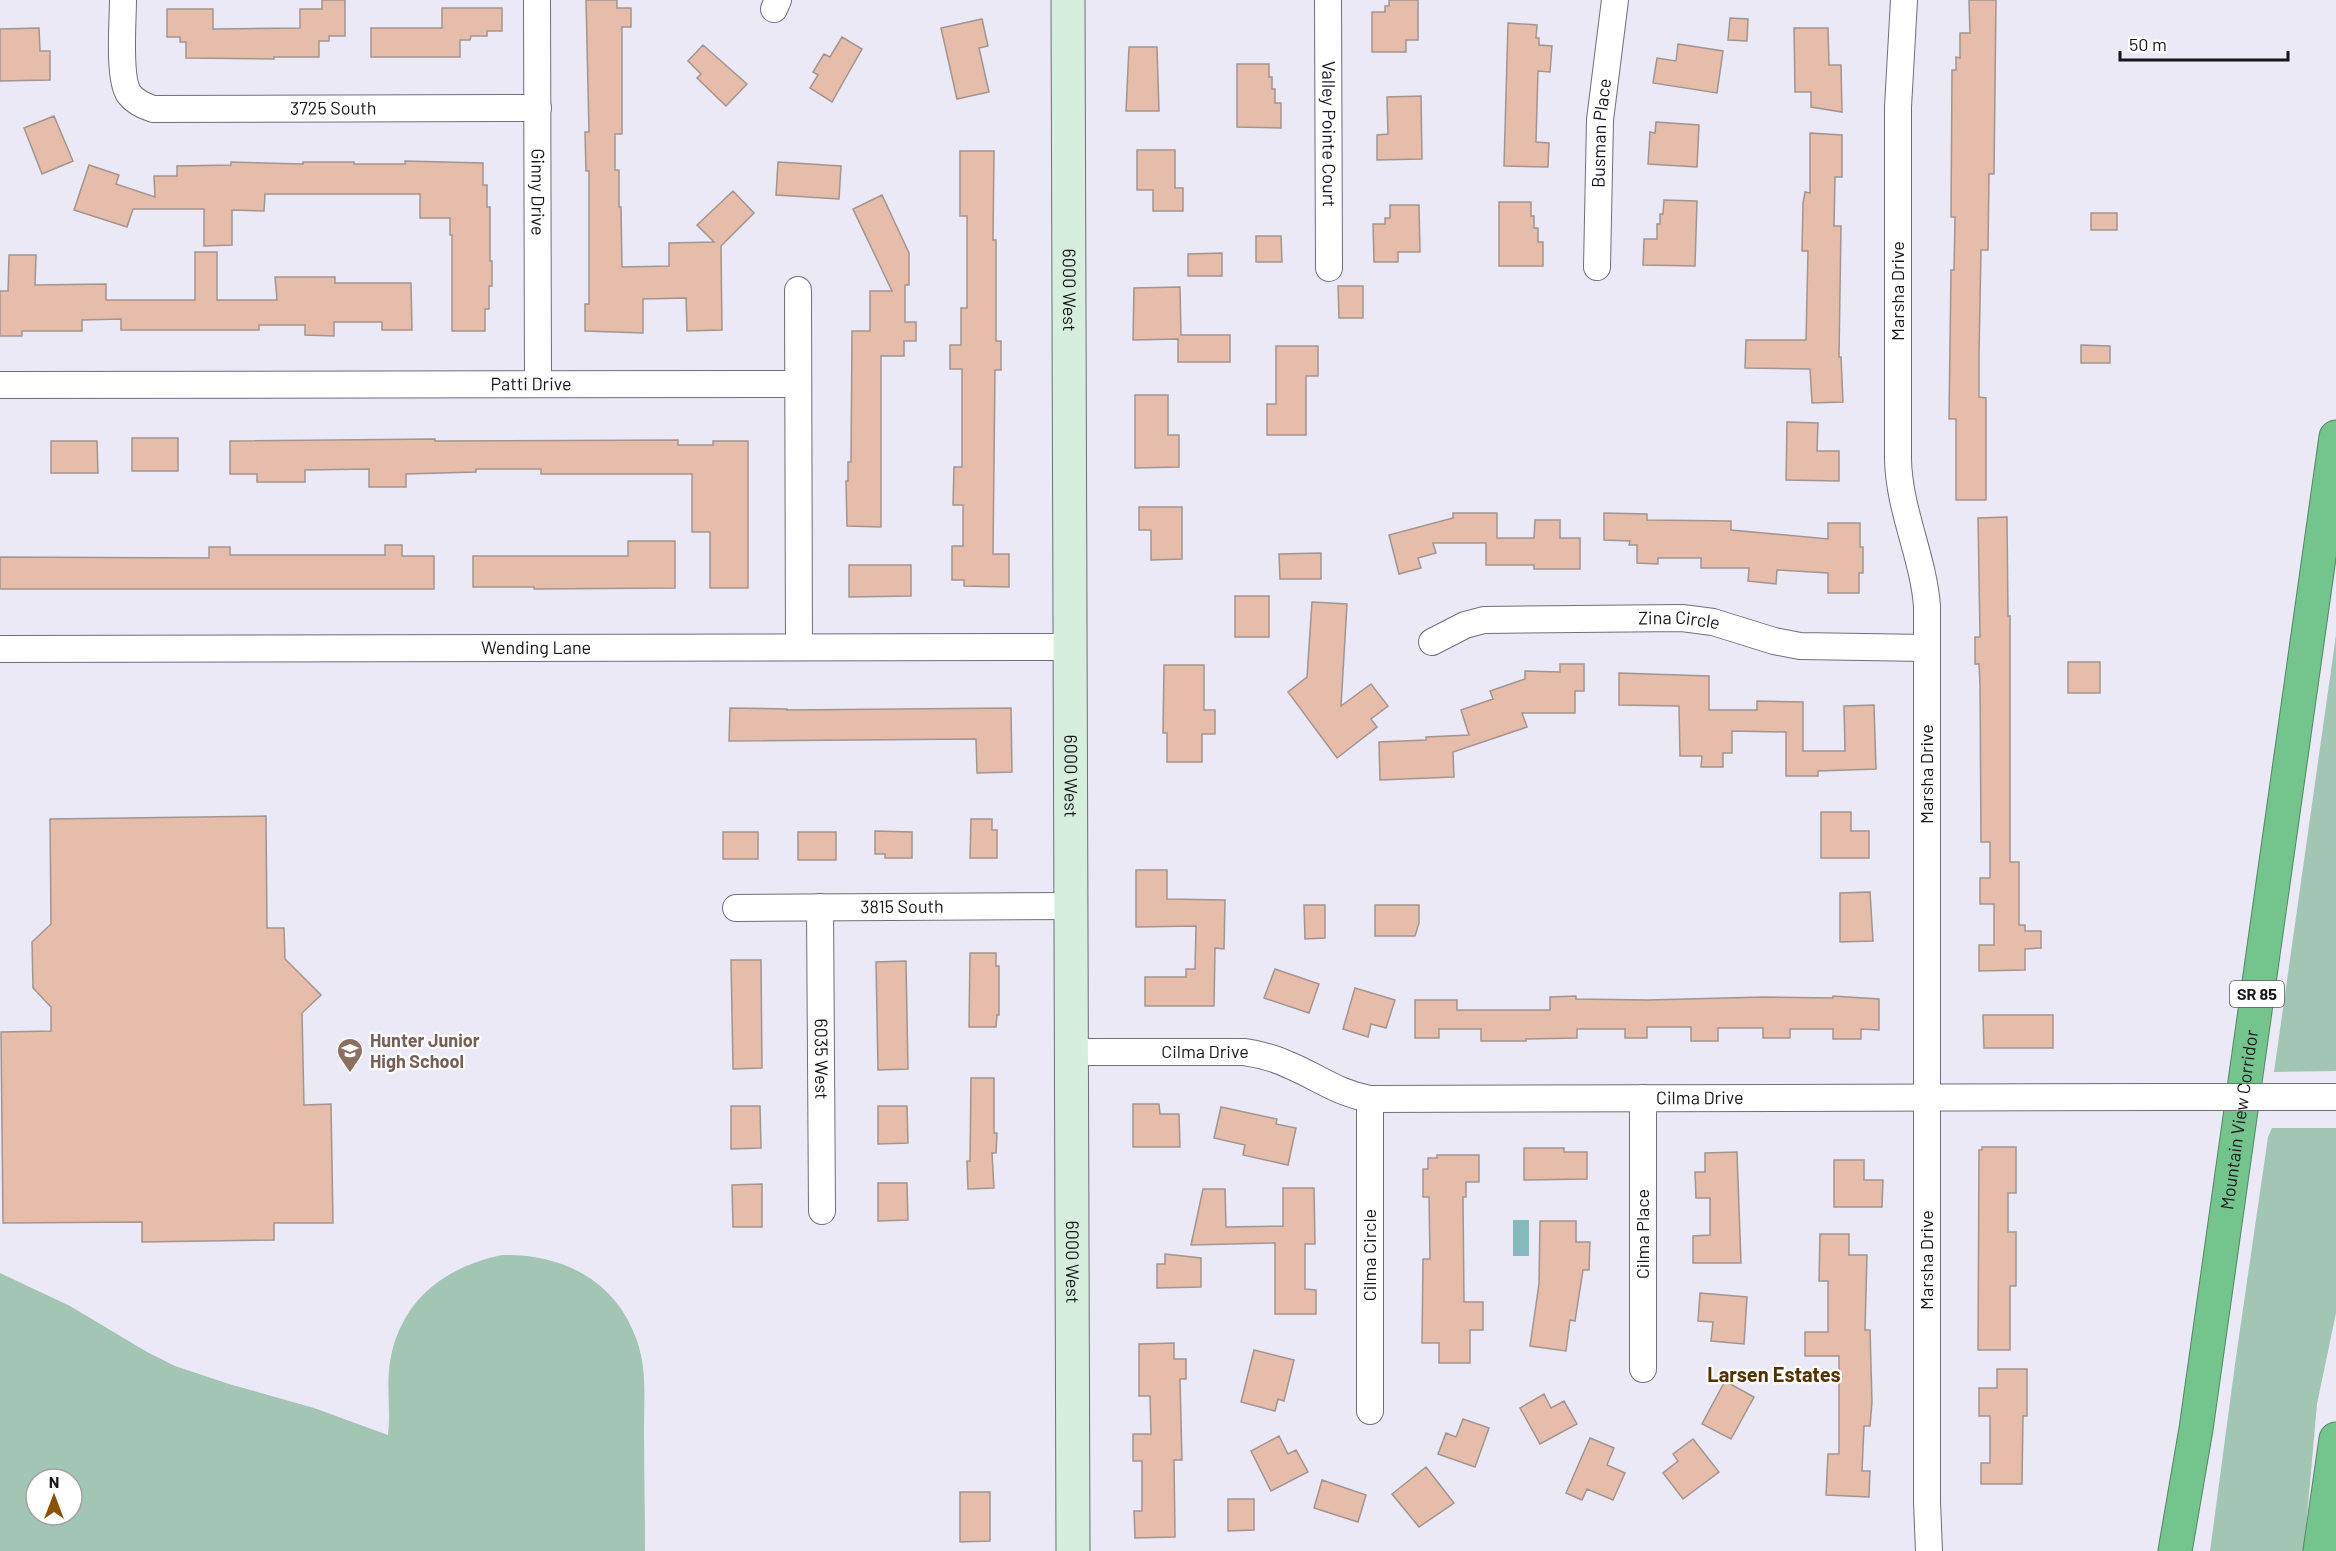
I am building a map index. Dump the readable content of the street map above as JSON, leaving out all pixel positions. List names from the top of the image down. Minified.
{"streets":{"highway":["SR 85","Mountain View Corridor"],"street":["3725 South","Busman Place","Valley Pointe Court","Ginny Drive","6000 West","Marsha Drive","Patti Drive","Zina Circle","Wending Lane","3815 South","Cilma Drive","6035 West","Cilma Place","Cilma Circle"]},"crossings":[["3725 South","Ginny Drive"],["Ginny Drive","Patti Drive"],["6000 West","Wending Lane"],["6000 West","3815 South"],["6000 West","Cilma Drive"],["Marsha Drive","Zina Circle"],["Marsha Drive","Cilma Drive"],["3815 South","6035 West"],["Cilma Drive","Cilma Place"],["Cilma Drive","Cilma Circle"]],"districts":["Larsen Estates"],"places":{"school or university":["Hunter Junior High School"]},"scale_bar":"50 m","north":"top"}
